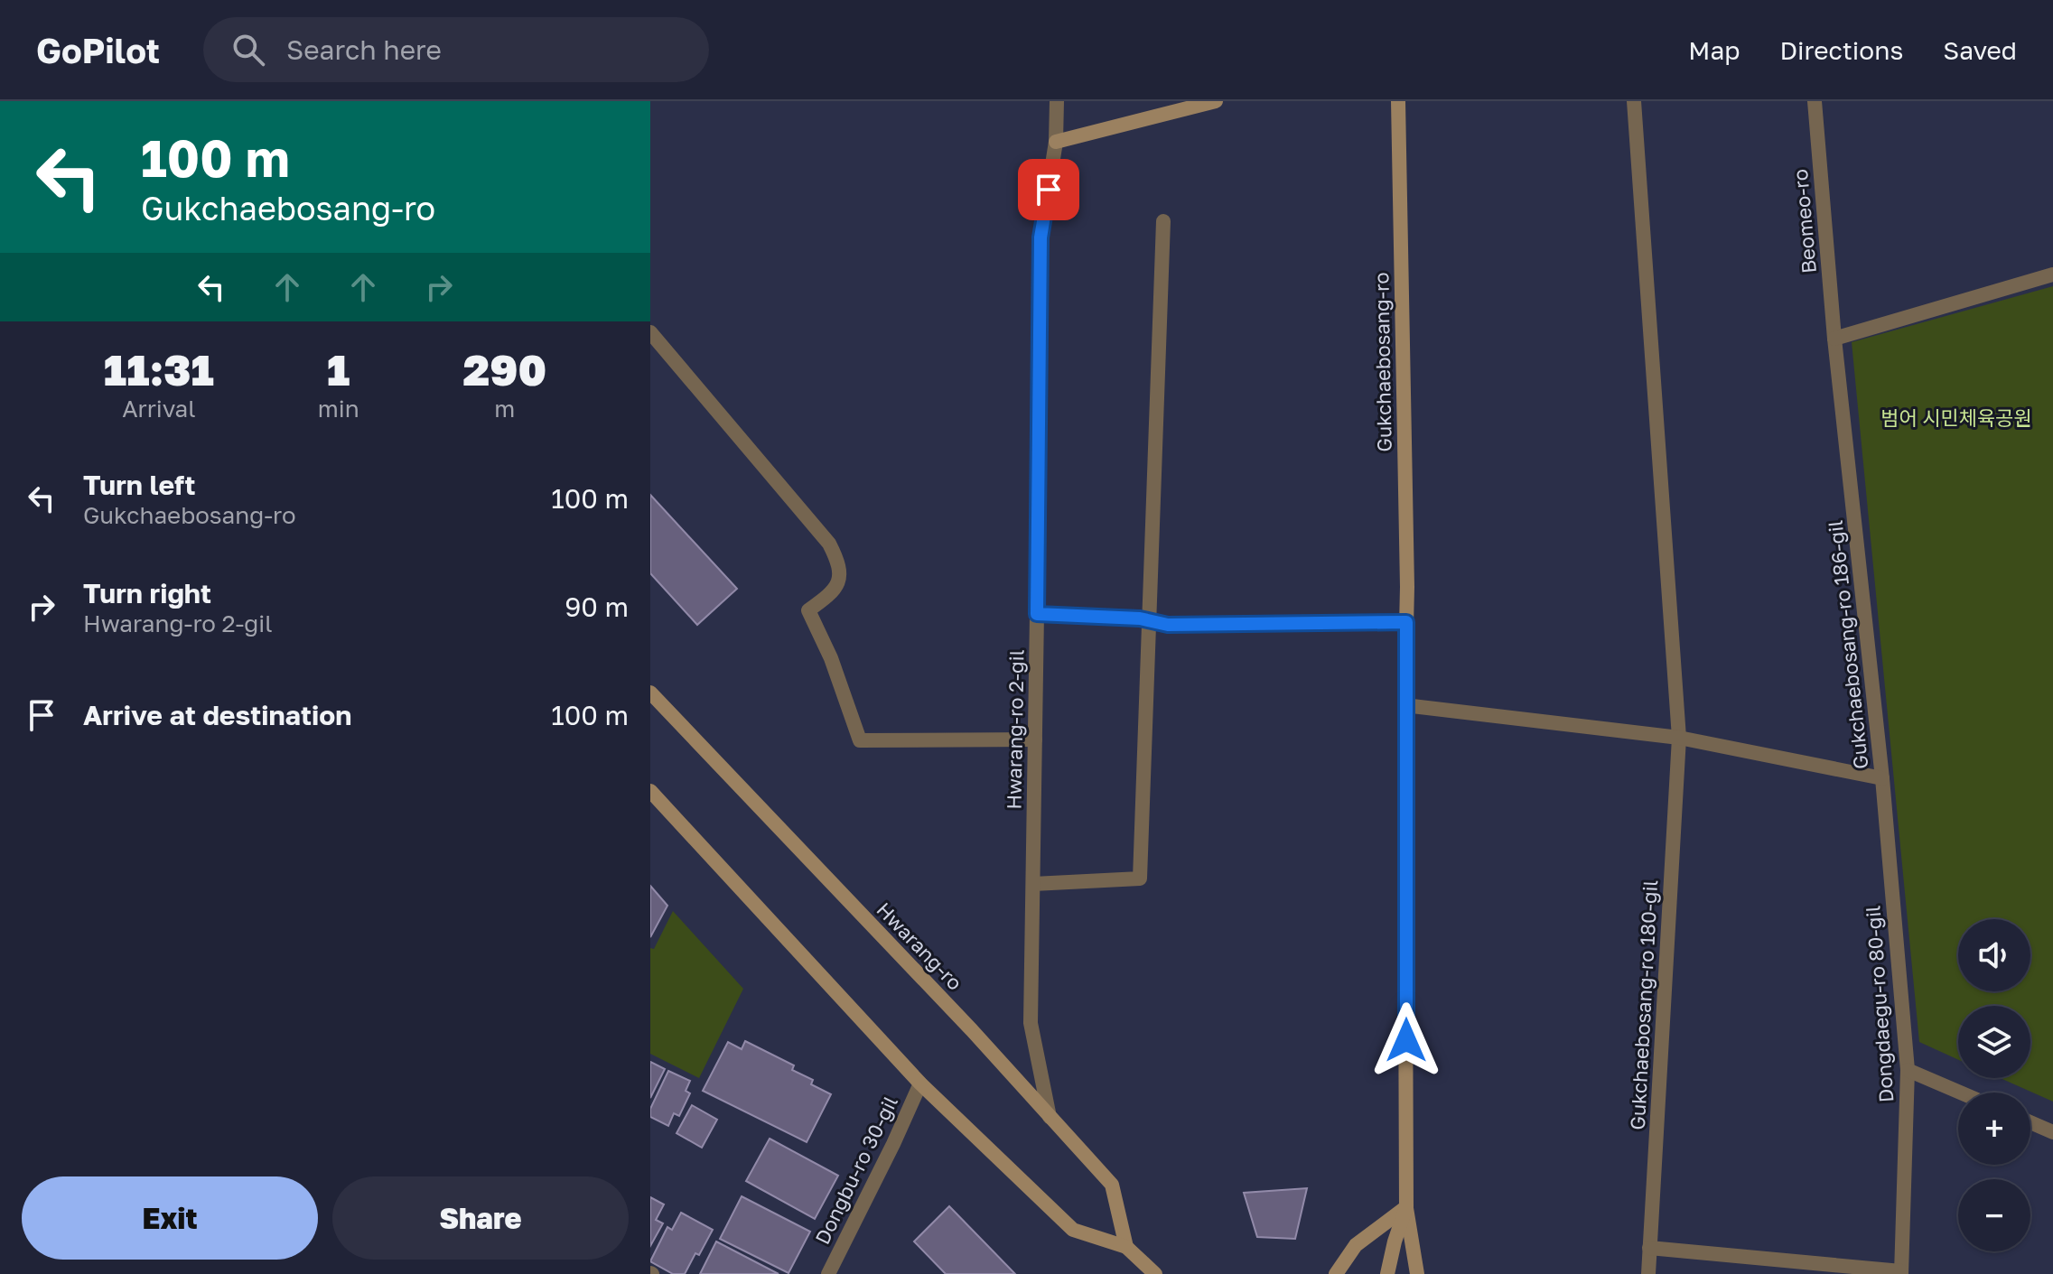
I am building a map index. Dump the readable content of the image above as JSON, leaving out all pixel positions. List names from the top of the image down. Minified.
{"streets":{"main road":["Gukchaebosang-ro","Hwarang-ro"],"street":["Beomeo-ro","Gukchaebosang-ro 186-gil","Hwarang-ro 2-gil","Dongdaegu-ro 80-gil","Gukchaebosang-ro 180-gil","Dongbu-ro 30-gil"]},"crossings":[["Beomeo-ro","Gukchaebosang-ro 186-gil"],["Gukchaebosang-ro","Gukchaebosang-ro 186-gil"],["Gukchaebosang-ro 186-gil","Dongdaegu-ro 80-gil"],["Gukchaebosang-ro 186-gil","Gukchaebosang-ro 180-gil"],["Hwarang-ro 2-gil","Hwarang-ro"],["Dongdaegu-ro 80-gil","Gukchaebosang-ro 180-gil"]],"parks":["범어 시민체육공원"],"page":{"header":"GoPilot","search":"Search here","nav":["Map","Directions","Saved"],"turn":["100 m","Gukchaebosang-ro"],"eta":["11:31","Arrival","1","min","290","m"],"list":[{"name":"Turn left","note":"Gukchaebosang-ro","value":"100 m"},{"name":"Turn right","note":"Hwarang-ro 2-gil","value":"90 m"},{"name":"Arrive at destination","value":"100 m"}],"map_buttons":["+","−"],"buttons":["Exit","Share"]}}
